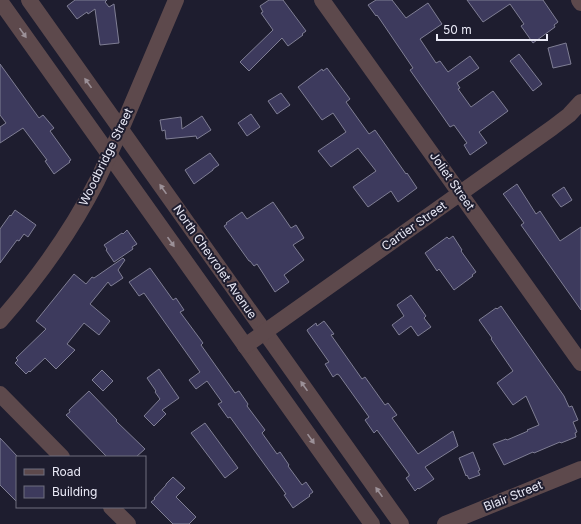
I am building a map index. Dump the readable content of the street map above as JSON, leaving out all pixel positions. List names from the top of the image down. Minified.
{"streets":{"street":["Woodbridge Street","Joliet Street","Cartier Street","North Chevrolet Avenue","Blair Street"]},"crossings":[["Woodbridge Street","North Chevrolet Avenue"],["Joliet Street","Cartier Street"],["Cartier Street","North Chevrolet Avenue"]],"legend":["Road","Building"],"scale_bar":"50 m"}
